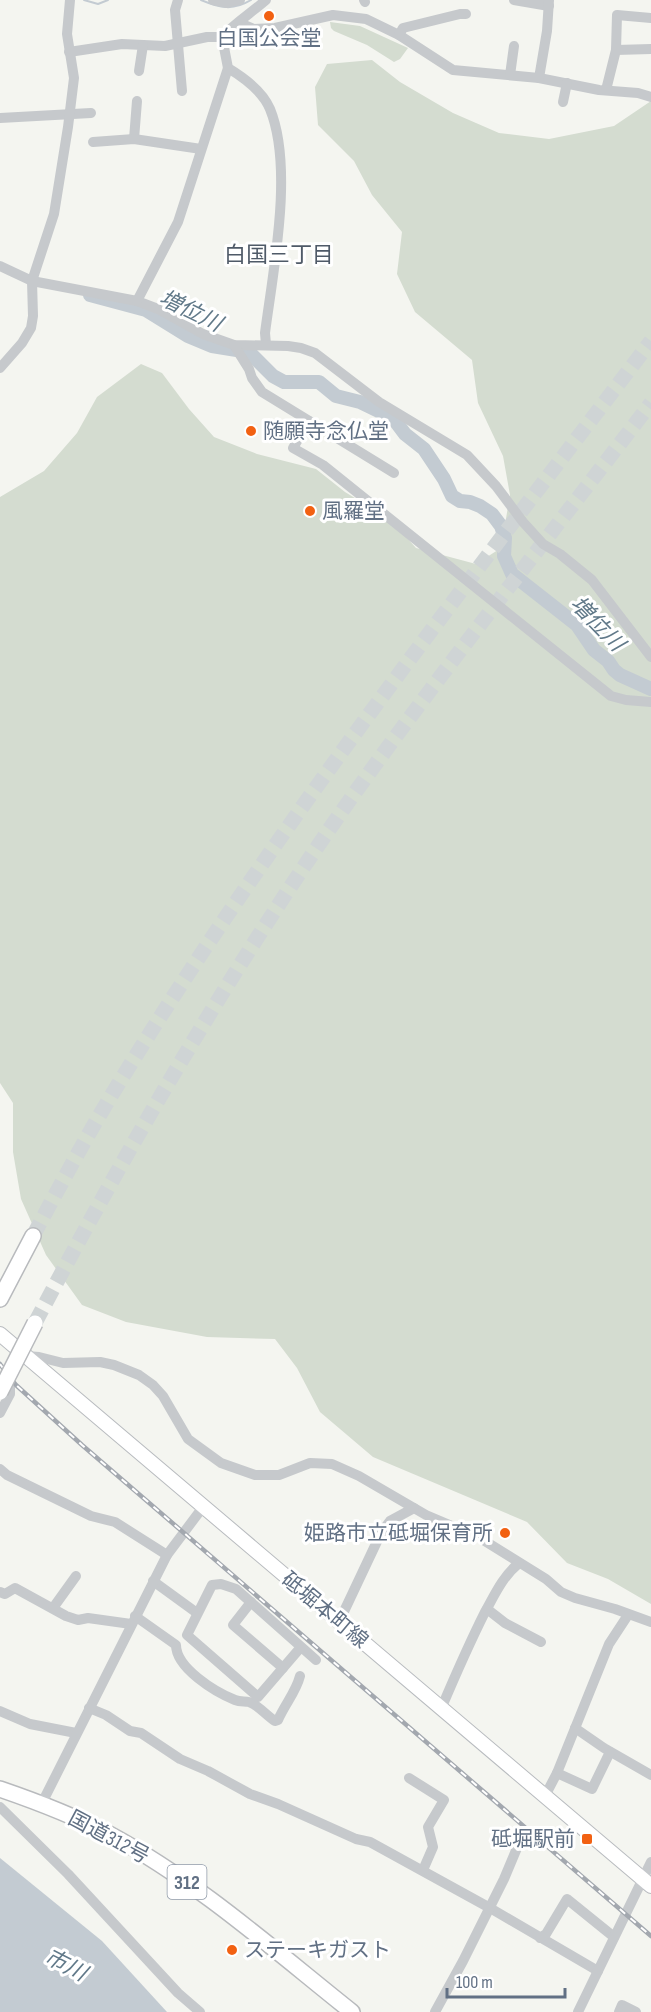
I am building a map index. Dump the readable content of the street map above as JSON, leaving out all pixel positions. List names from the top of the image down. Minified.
{"streets":{"highway":["国道312号","312"],"main road":["砥堀本町線"]},"districts":["白国三丁目"],"water":["増位川","市川"],"places":{"other":["白国公会堂","随願寺念仏堂","風羅堂","姫路市立砥堀保育所","ステーキガスト"],"transit":["砥堀駅前"]},"scale_bar":"100 m"}
